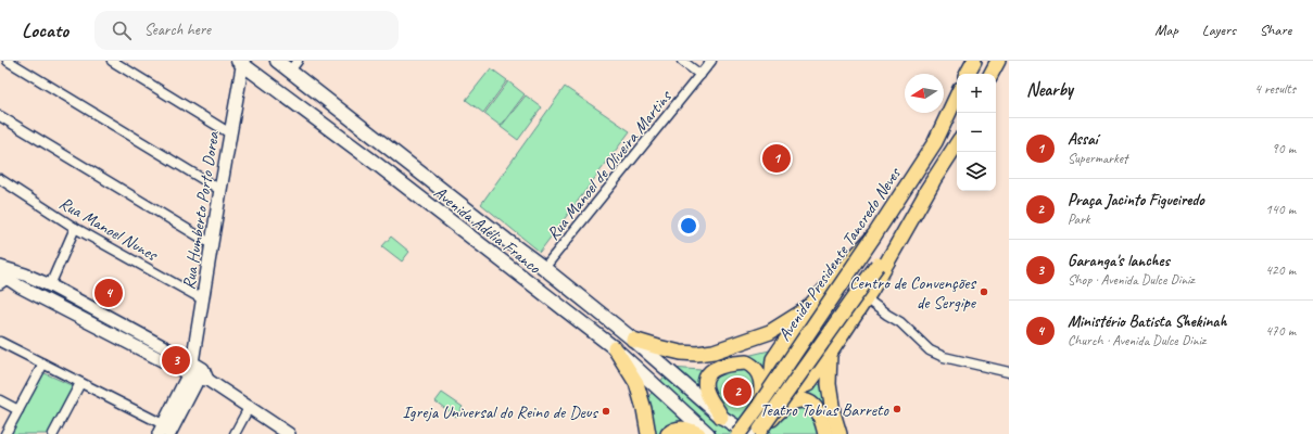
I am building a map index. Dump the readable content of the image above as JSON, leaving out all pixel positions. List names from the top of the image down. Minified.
{"streets":{"main road":["Avenida Adélia Franco","Avenida Presidente Tancredo Neves"],"street":["Rua Manoel de Oliveira Martins","Rua Humberto Porto Dorea","Rua Manoel Nunes"]},"crossings":[["Rua Manoel de Oliveira Martins","Avenida Adélia Franco"],["Rua Humberto Porto Dorea","Rua Manoel Nunes"],["Rua Humberto Porto Dorea","Avenida Adélia Franco"],["Avenida Adélia Franco","Avenida Presidente Tancredo Neves"]],"places":["Centro de Convenções de Sergipe","Teatro Tobias Barreto","Igreja Universal do Reino de Deus"],"north":"left","page":{"header":"Locato","search":"Search here","nav":["Map","Layers","Share"],"heading":["Nearby","4 results"],"map_buttons":["+","−"],"list":[{"mark":"1","name":"Assaí","note":"Supermarket","value":"90 m"},{"mark":"2","name":"Praça Jacinto Figueiredo","note":"Park","value":"140 m"},{"mark":"3","name":"Garanga's lanches","note":"Shop · Avenida Dulce Diniz","value":"420 m"},{"mark":"4","name":"Ministério Batista Shekinah","note":"Church · Avenida Dulce Diniz","value":"470 m"}],"pins":["1","4","3","2"]}}
